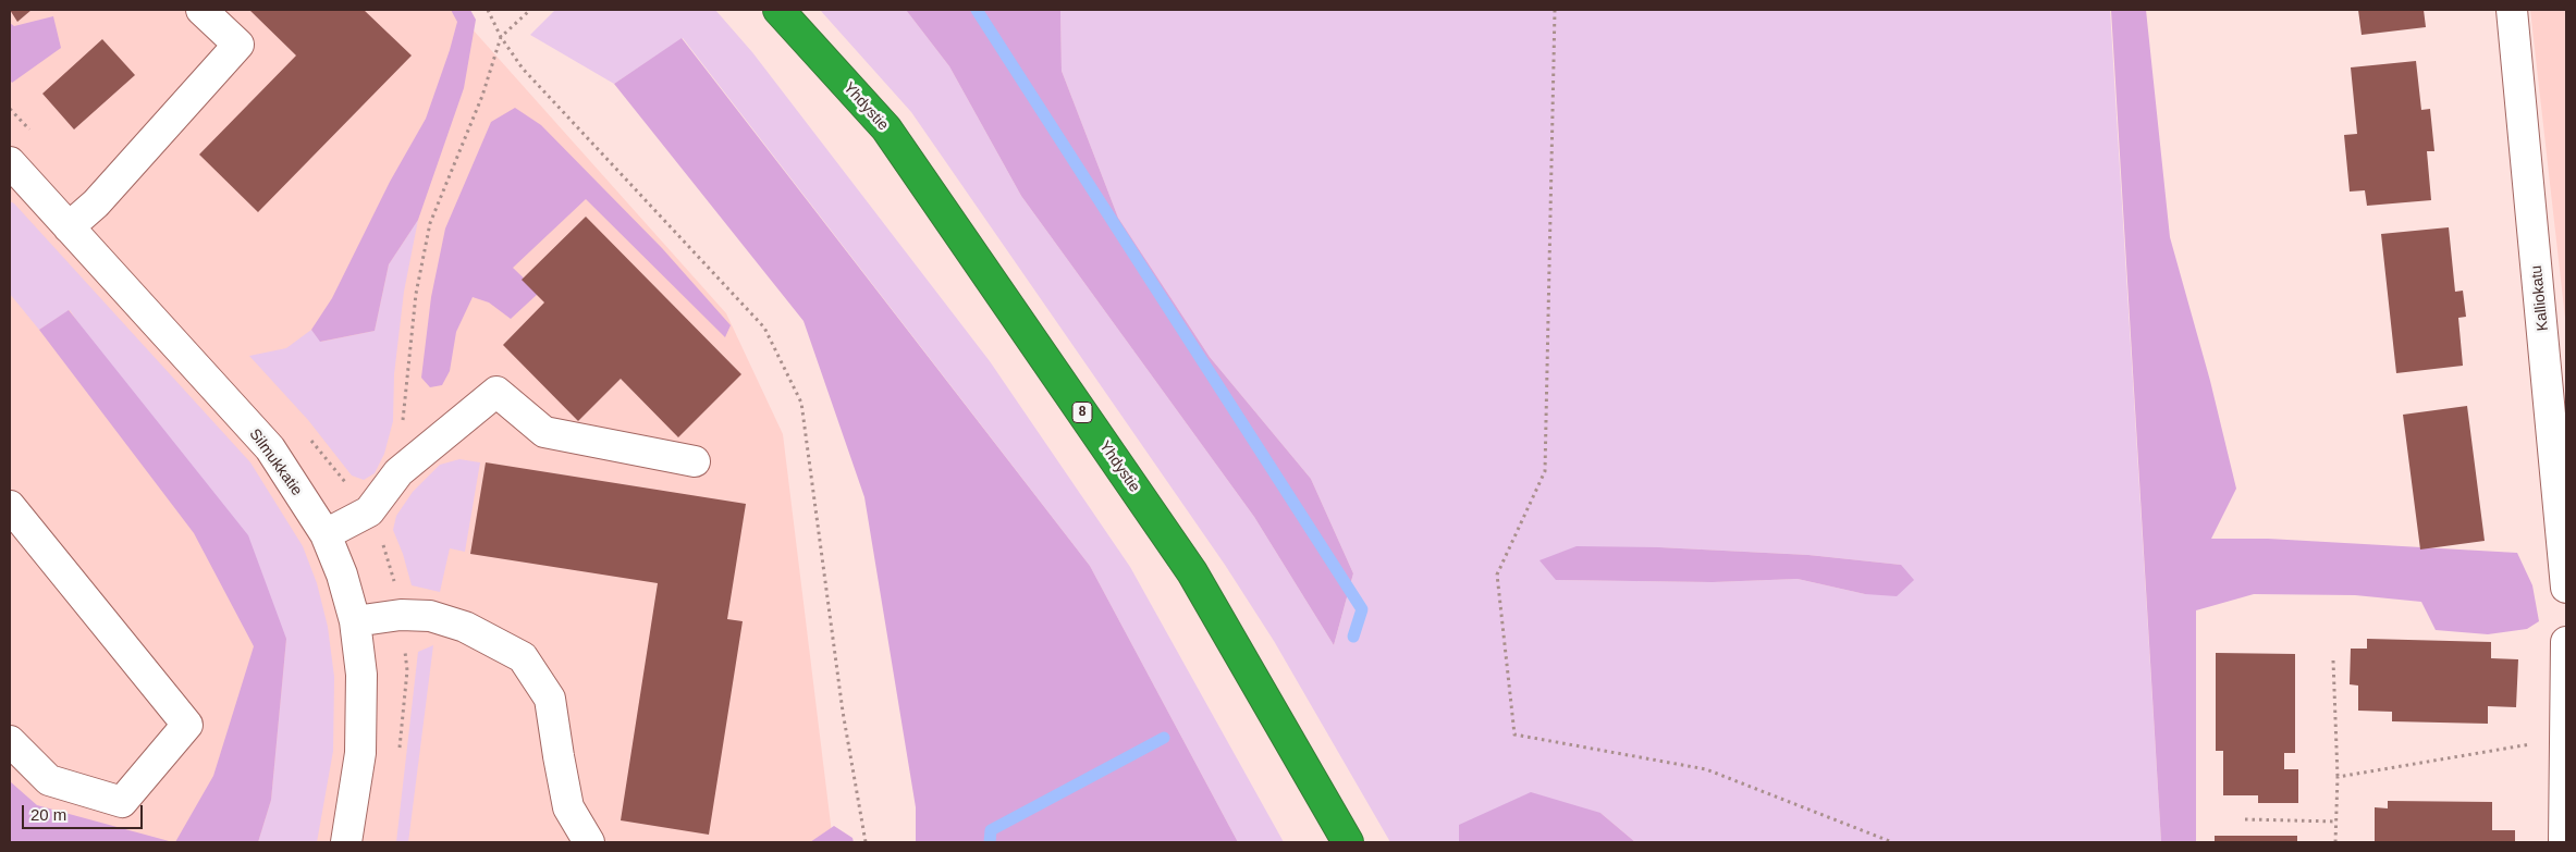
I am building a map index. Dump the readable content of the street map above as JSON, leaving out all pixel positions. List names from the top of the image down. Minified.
{"streets":{"highway":["Yhdystie","8"],"street":["Kalliokatu","Silmukkatie"]},"scale_bar":"20 m"}
